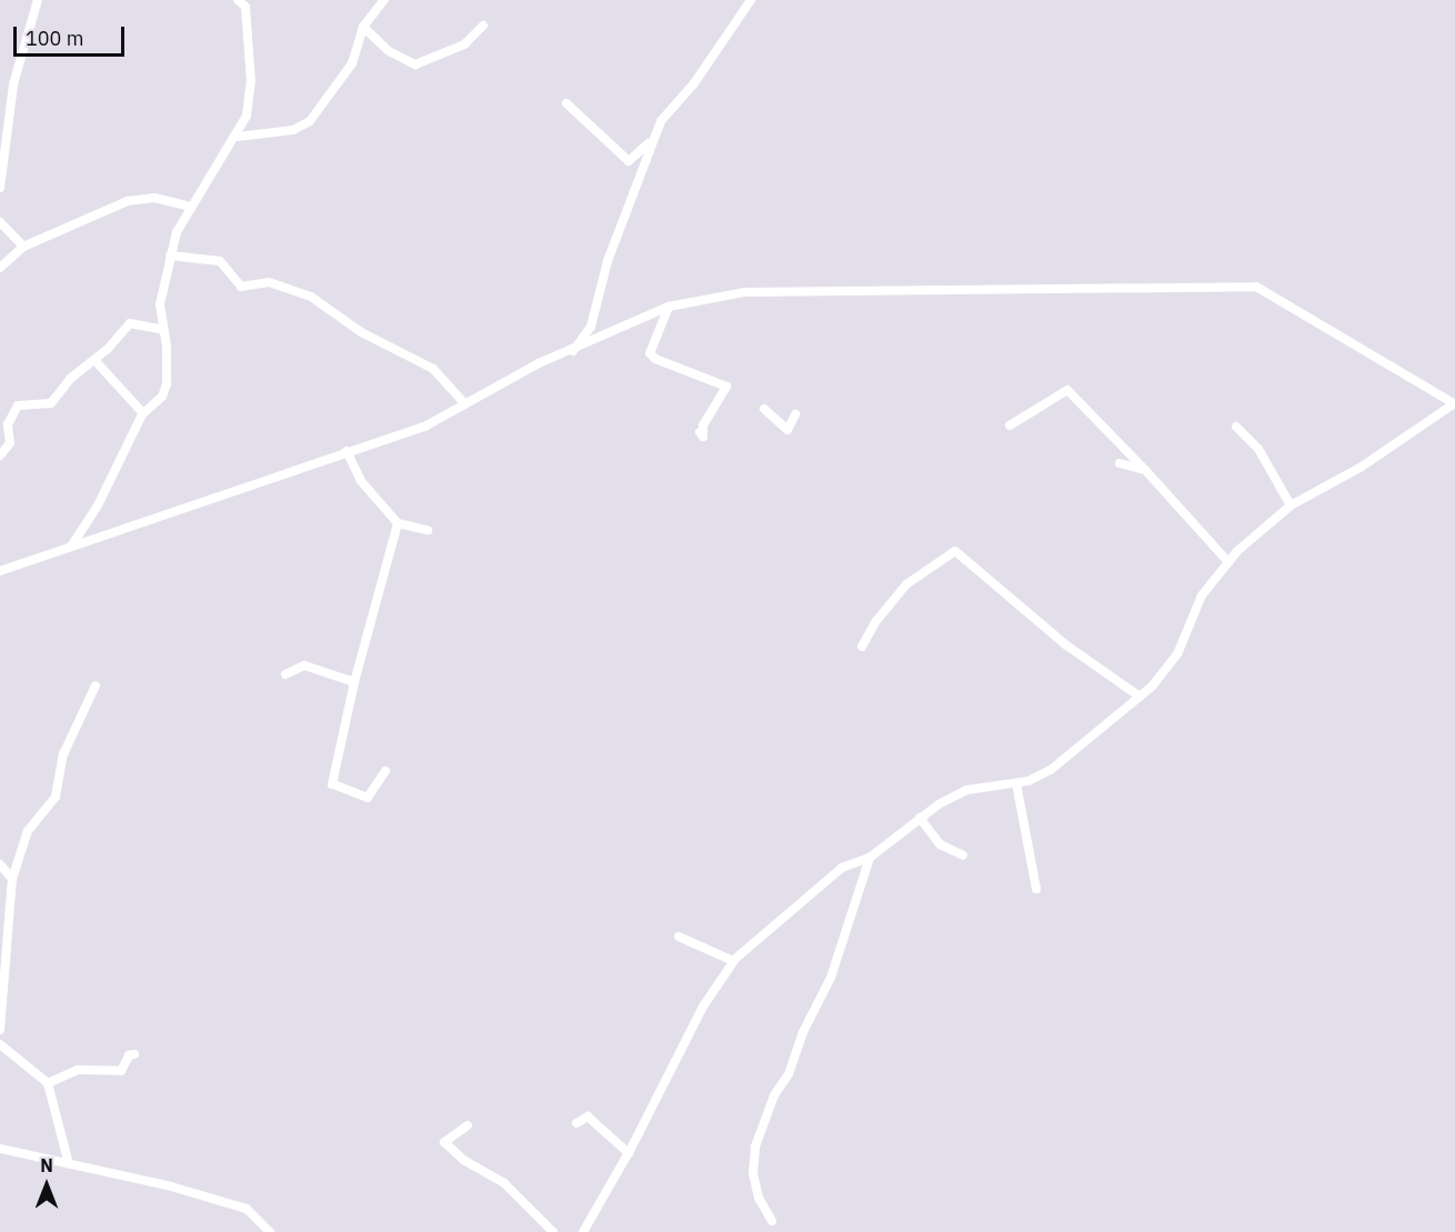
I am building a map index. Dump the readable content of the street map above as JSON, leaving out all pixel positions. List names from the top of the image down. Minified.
{"scale_bar":"100 m","north":"top"}
